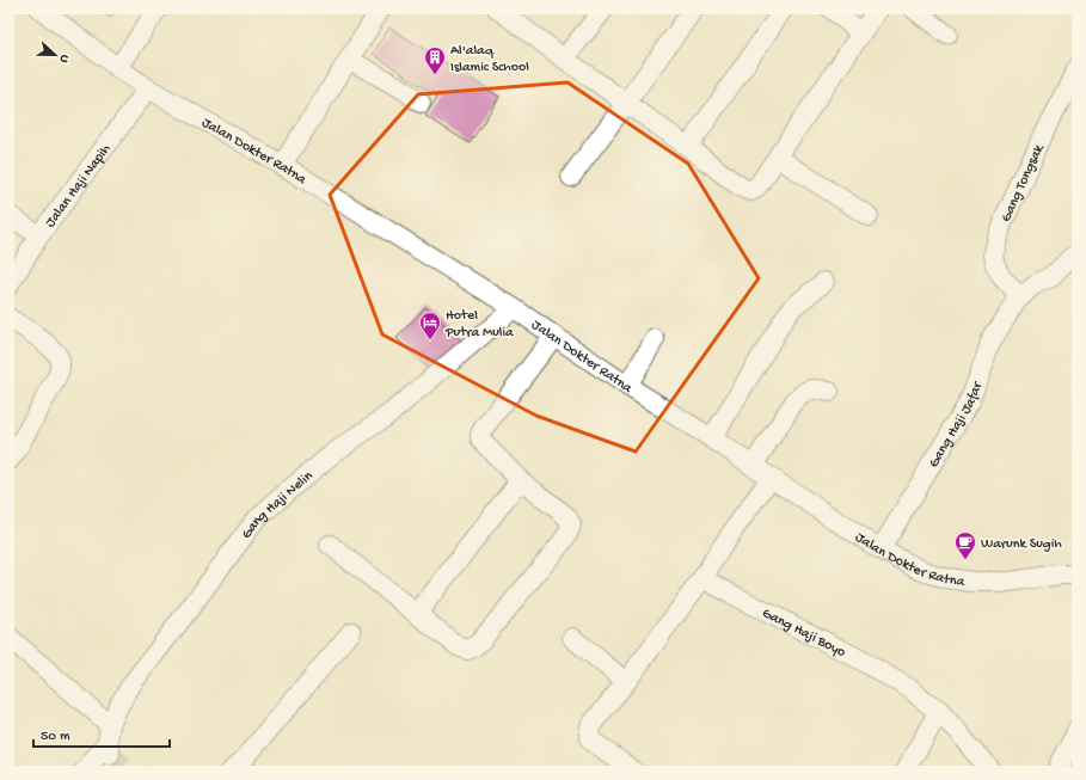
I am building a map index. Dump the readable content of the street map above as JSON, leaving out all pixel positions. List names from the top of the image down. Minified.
{"streets":{"street":["Jalan Dokter Ratna","Gang Tongsak","Jalan Haji Napih","Gang Haji Jafar","Gang Haji Nelin","Gang Haji Boyo"]},"crossings":[["Jalan Dokter Ratna","Jalan Haji Napih"],["Jalan Dokter Ratna","Gang Haji Jafar"],["Jalan Dokter Ratna","Gang Haji Nelin"],["Gang Tongsak","Gang Haji Jafar"]],"places":{"building":["Al'alaq Islamic School"],"hotel":["Hotel Putra Mulia"],"cafe":["Warunk Sugih"]},"scale_bar":"50 m","north":"right"}
